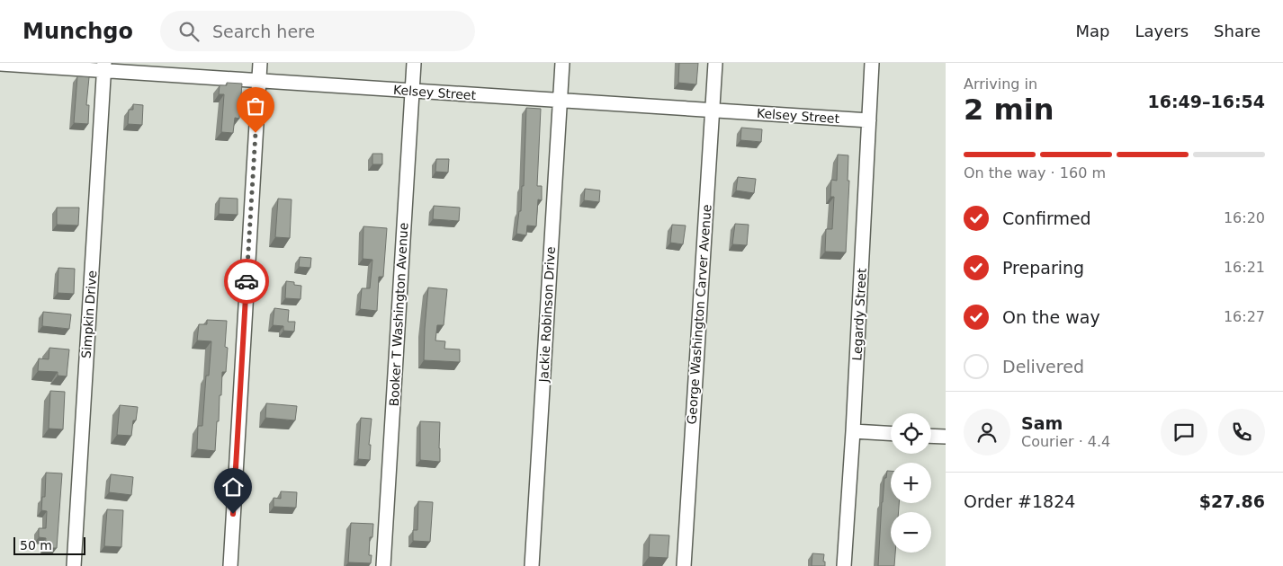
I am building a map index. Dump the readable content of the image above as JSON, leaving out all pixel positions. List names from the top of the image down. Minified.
{"streets":{"street":["Kelsey Street","Simpkin Drive","Booker T Washington Avenue","Jackie Robinson Drive","George Washington Carver Avenue","Legardy Street"]},"crossings":[["Kelsey Street","Simpkin Drive"],["Kelsey Street","Booker T Washington Avenue"],["Kelsey Street","Jackie Robinson Drive"],["Kelsey Street","George Washington Carver Avenue"],["Kelsey Street","Legardy Street"]],"scale_bar":"50 m","page":{"header":"Munchgo","search":"Search here","nav":["Map","Layers","Share"],"heading":["2 min","Arriving in","16:49–16:54"],"panel":["Sam","Courier · 4.4","Order #1824","$27.86"],"bar":"On the way · 160 m","list":[["Confirmed","16:20"],["Preparing","16:21"],["On the way","16:27"],"Delivered"],"map_buttons":["+","−"],"scale":"50 m"}}
